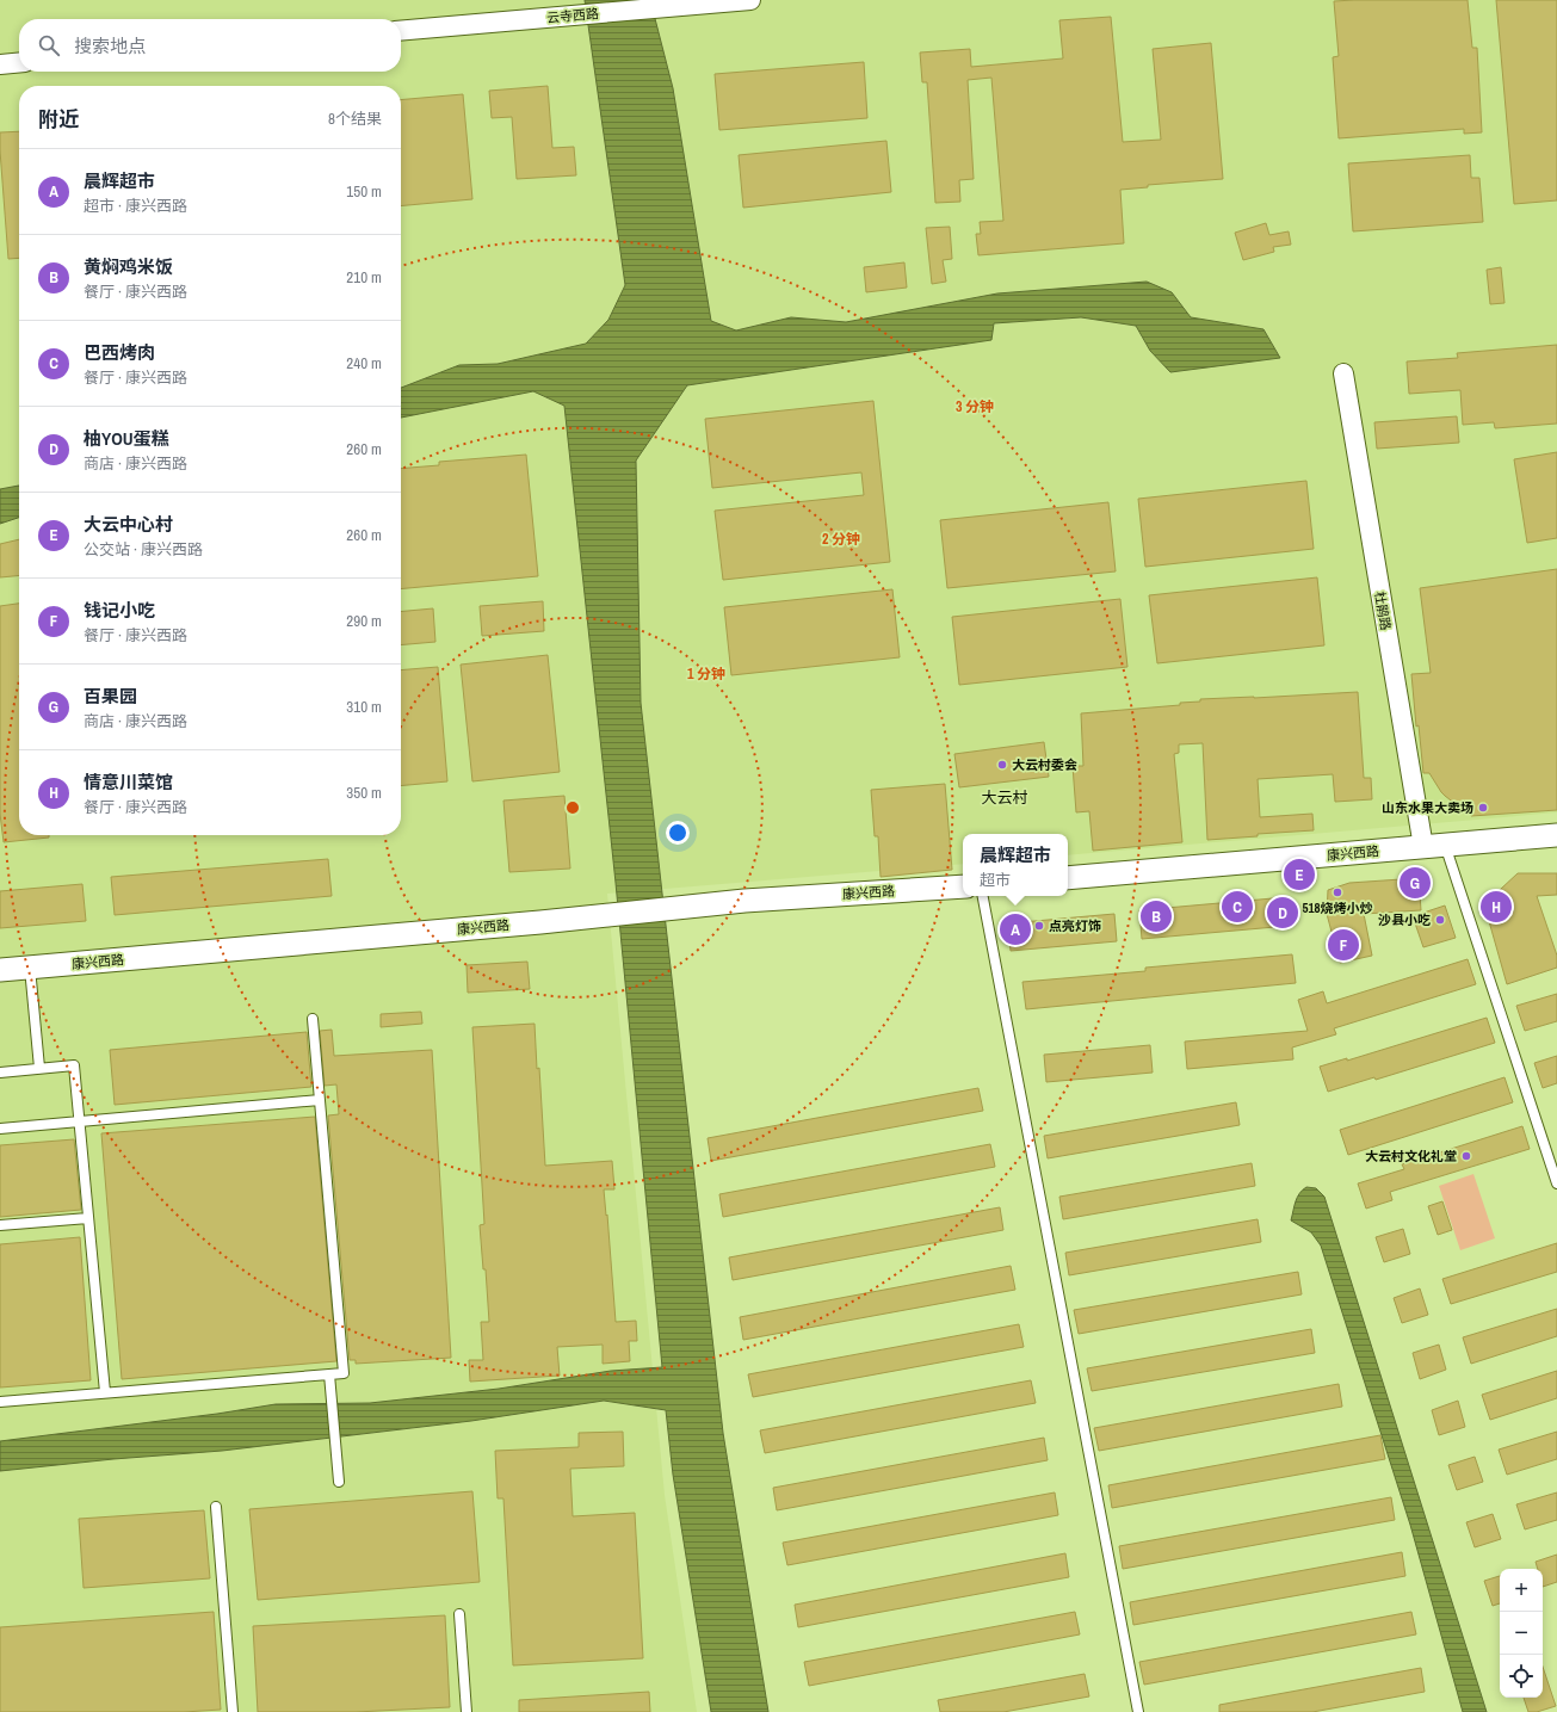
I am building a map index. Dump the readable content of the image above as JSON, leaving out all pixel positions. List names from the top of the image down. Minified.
{"streets":{"street":["云寺西路","杜鹃路","康兴西路"]},"crossings":[["杜鹃路","康兴西路"]],"districts":["大云村"],"places":["大云村委会","山东水果大卖场","518烧烤小炒","沙县小吃","点亮灯饰","大云村文化礼堂"],"page":{"search":"搜索地点","heading":["附近","8个结果"],"list":[{"mark":"A","name":"晨辉超市","note":"超市 · 康兴西路","value":"150 m"},{"mark":"B","name":"黄焖鸡米饭","note":"餐厅 · 康兴西路","value":"210 m"},{"mark":"C","name":"巴西烤肉","note":"餐厅 · 康兴西路","value":"240 m"},{"mark":"D","name":"柚YOU蛋糕","note":"商店 · 康兴西路","value":"260 m"},{"mark":"E","name":"大云中心村","note":"公交站 · 康兴西路","value":"260 m"},{"mark":"F","name":"钱记小吃","note":"餐厅 · 康兴西路","value":"290 m"},{"mark":"G","name":"百果园","note":"商店 · 康兴西路","value":"310 m"},{"mark":"H","name":"情意川菜馆","note":"餐厅 · 康兴西路","value":"350 m"}],"popup":["晨辉超市","超市"],"pins":["E","G","C","H","D","B","A","F"],"map_buttons":["+","−"]},"rings":["3 分钟","2 分钟","1 分钟"]}
